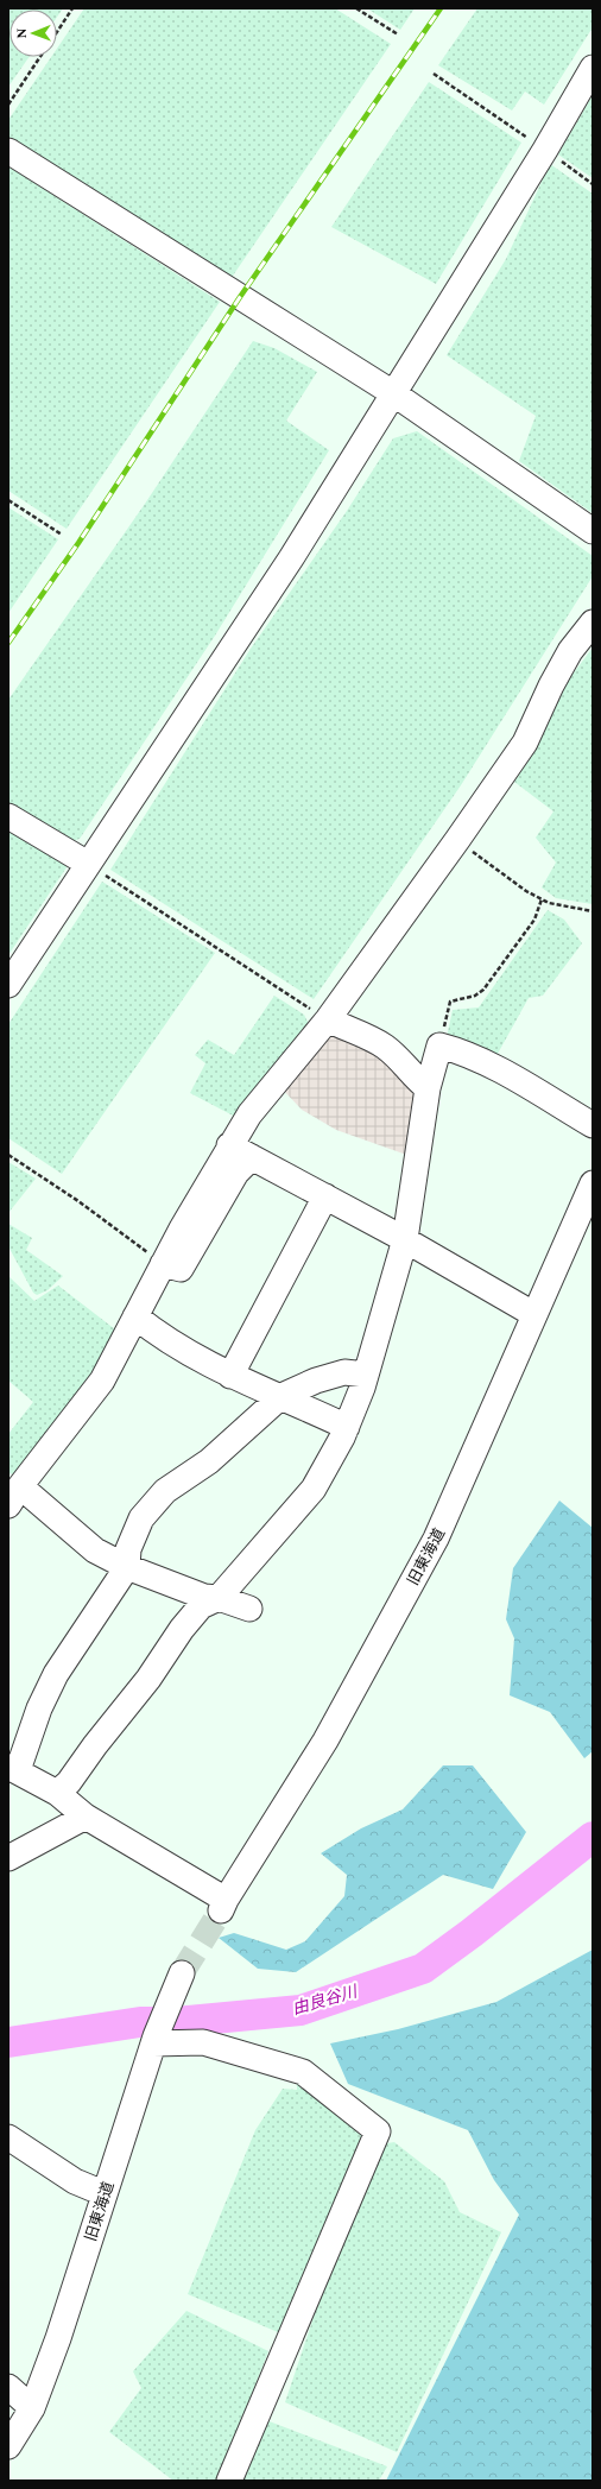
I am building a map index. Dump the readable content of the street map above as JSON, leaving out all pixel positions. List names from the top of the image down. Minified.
{"streets":{"street":["旧東海道"]},"water":["由良谷川"],"north":"left"}
